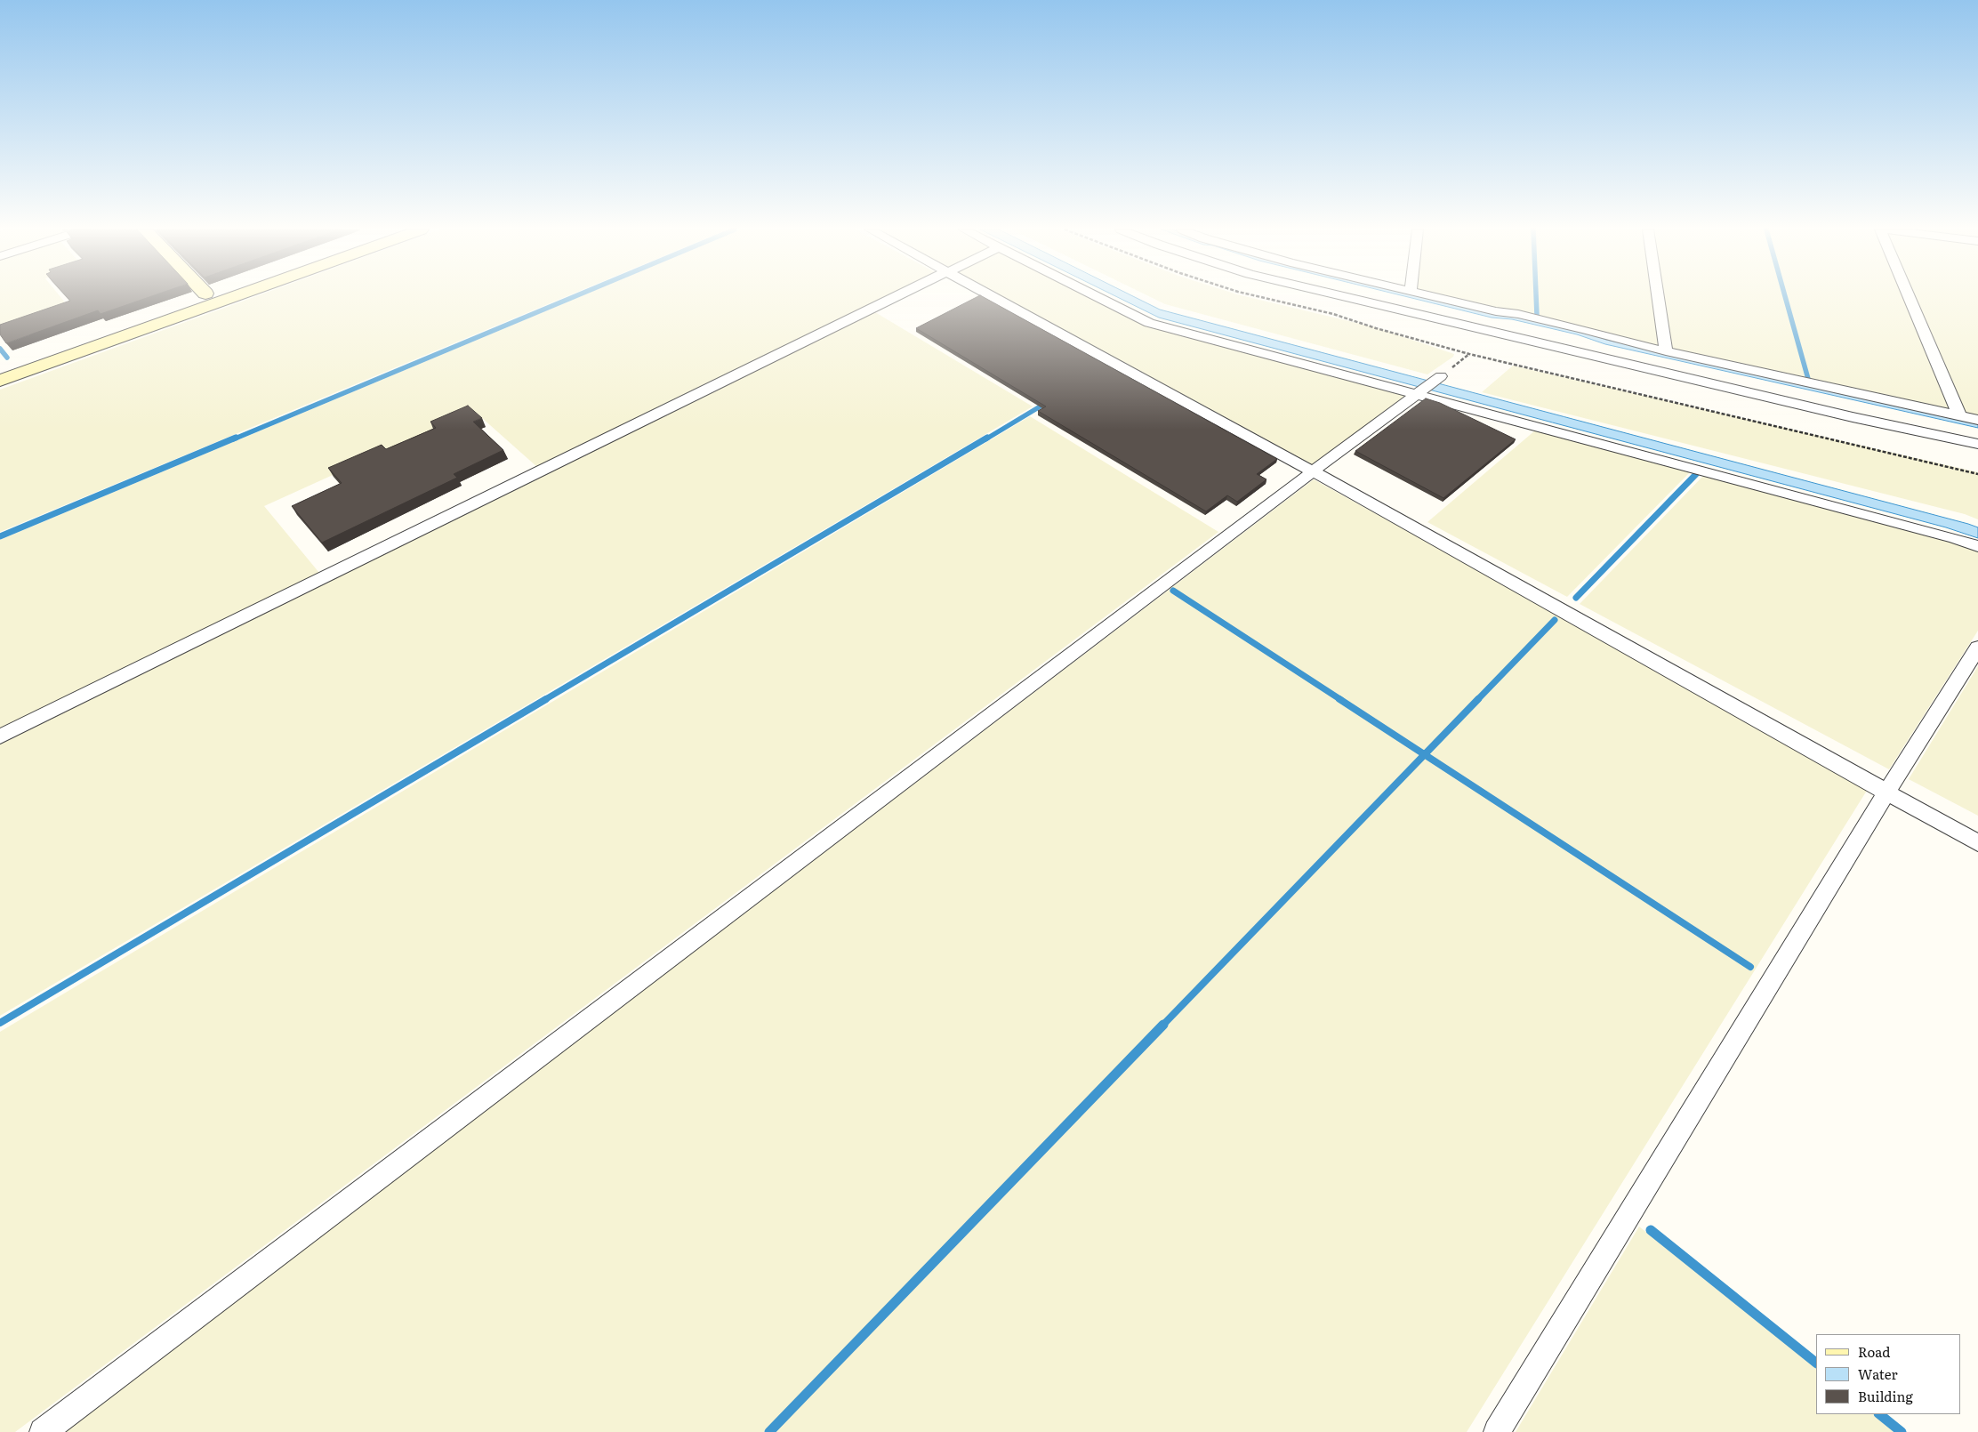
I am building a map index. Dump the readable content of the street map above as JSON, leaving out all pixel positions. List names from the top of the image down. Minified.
{"legend":["Road","Water","Building"]}
